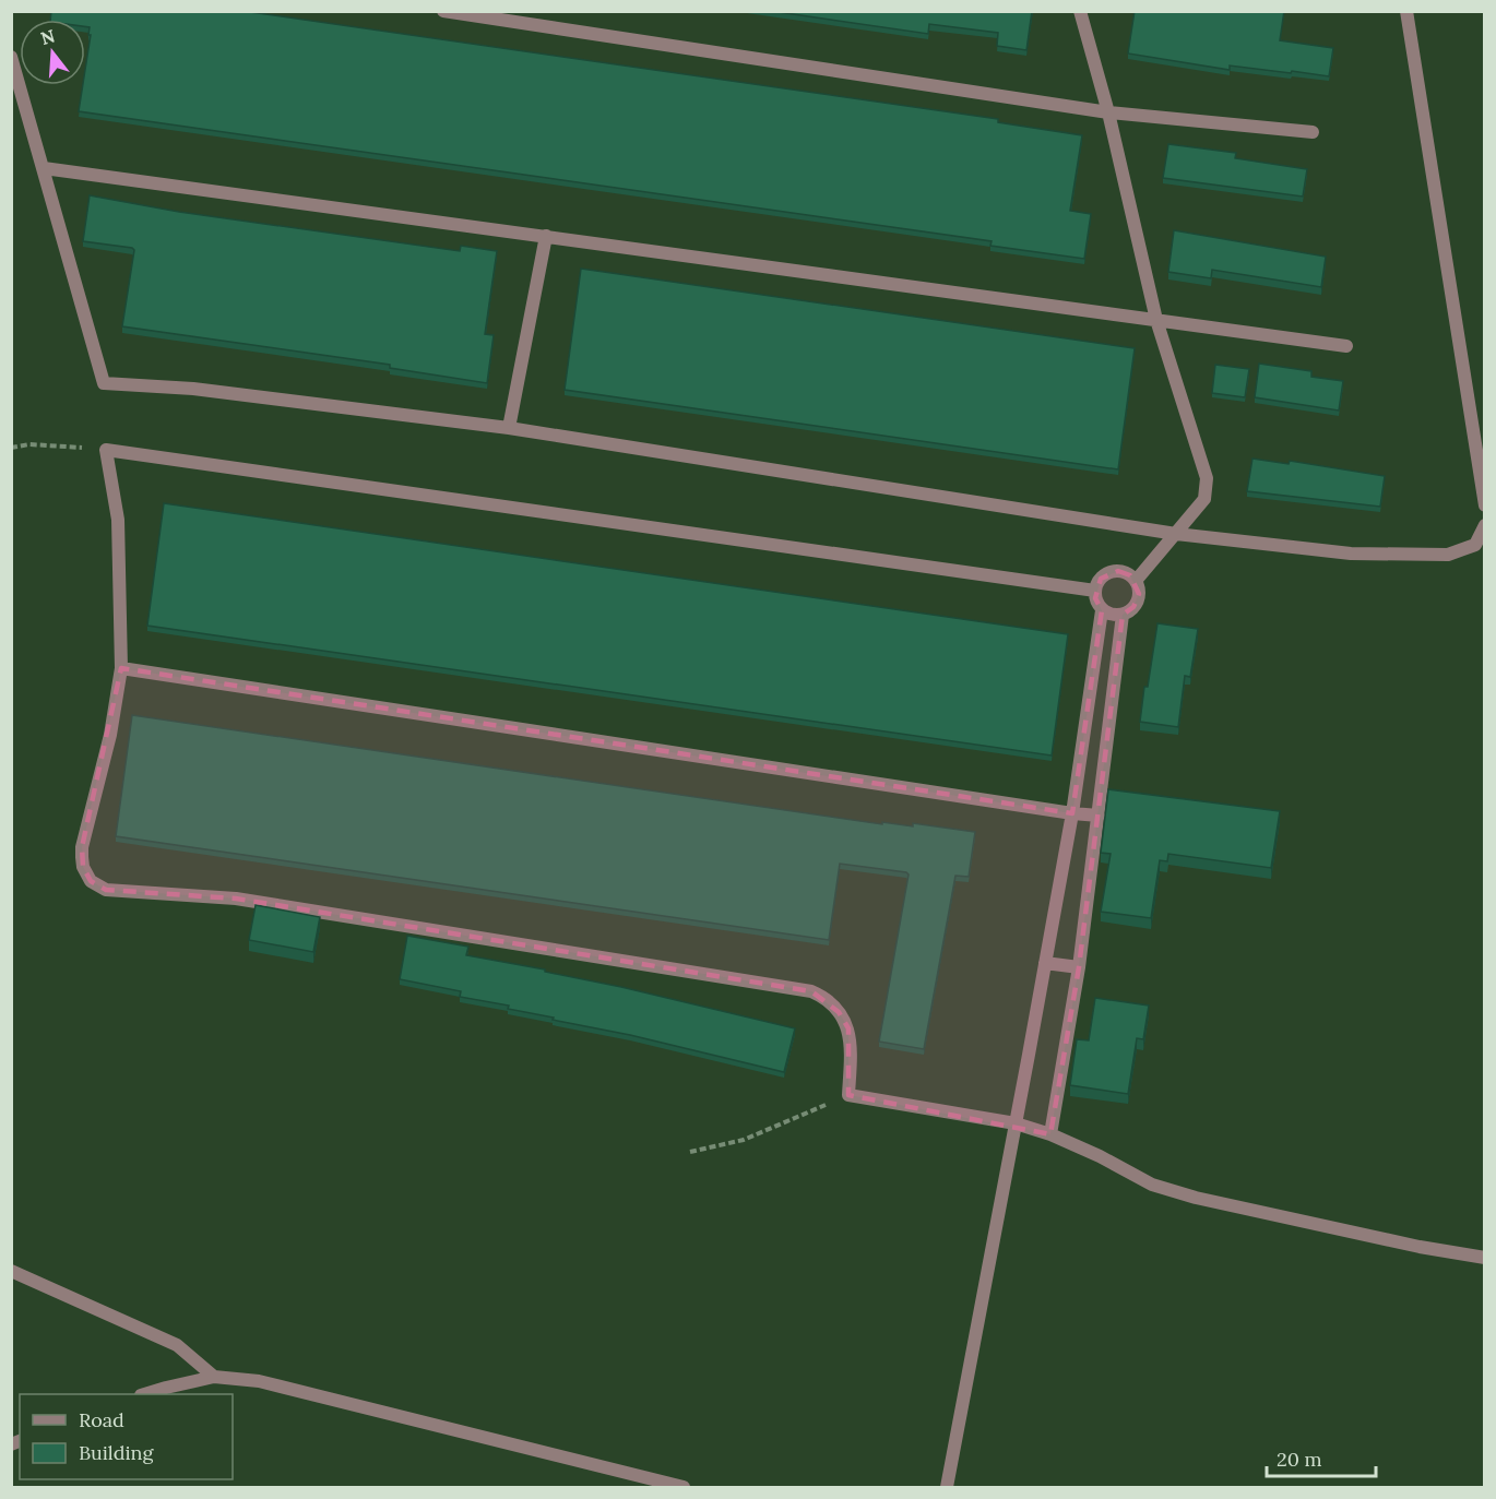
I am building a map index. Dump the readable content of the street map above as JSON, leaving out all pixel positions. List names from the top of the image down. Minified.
{"legend":["Road","Building"],"scale_bar":"20 m","north":"top"}
